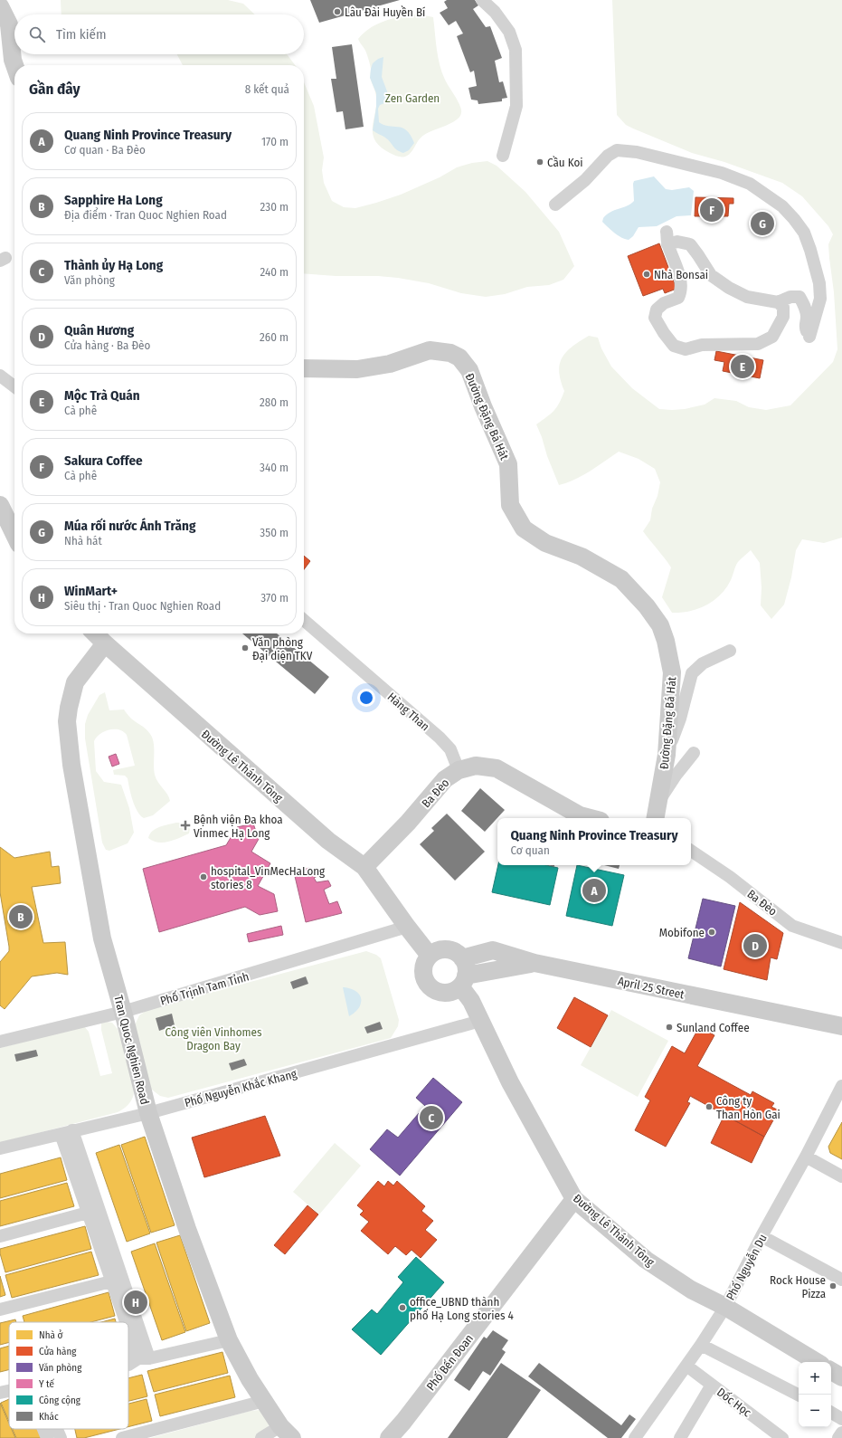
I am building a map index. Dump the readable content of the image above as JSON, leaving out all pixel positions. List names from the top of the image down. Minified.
{"streets":{"street":["Đường Đặng Bá Hát","Hàng Than","Đường Lê Thánh Tông","Ba Đèo","April 25 Street","Phố Trịnh Tam Tỉnh","Tran Quoc Nghien Road","Phố Nguyễn Khắc Khang","Phố Nguyễn Du","Phố Bến Đoan","Dốc Học"]},"crossings":[["Hàng Than","Ba Đèo"],["Đường Lê Thánh Tông","Ba Đèo"],["Đường Lê Thánh Tông","April 25 Street"],["Đường Lê Thánh Tông","Phố Trịnh Tam Tỉnh"],["Đường Lê Thánh Tông","Tran Quoc Nghien Road"],["Đường Lê Thánh Tông","Phố Nguyễn Khắc Khang"],["Đường Lê Thánh Tông","Phố Nguyễn Du"],["Đường Lê Thánh Tông","Phố Bến Đoan"],["Phố Trịnh Tam Tỉnh","Tran Quoc Nghien Road"],["Tran Quoc Nghien Road","Phố Nguyễn Khắc Khang"],["Phố Nguyễn Du","Dốc Học"]],"parks":["Zen Garden","Công viên Vinhomes Dragon Bay"],"places":{"other":["Lâu Đài Huyền Bí","Cầu Koi","Nhà Bonsai","Văn phòng Đại diện TKV","hospital_VinMecHaLong stories 8","Mobifone","Sunland Coffee","Công ty Than Hòn Gai","Rock House Pizza","office_UBND thành phố Hạ Long stories 4"],"health":["Bệnh viện Đa khoa Vinmec Hạ Long"]},"legend":["Nhà ở","Cửa hàng","Văn phòng","Y tế","Công cộng","Khác"],"page":{"search":"Tìm kiếm","heading":["Gần đây","8 kết quả"],"list":[{"mark":"A","name":"Quang Ninh Province Treasury","note":"Cơ quan · Ba Đèo","value":"170 m"},{"mark":"B","name":"Sapphire Ha Long","note":"Địa điểm · Tran Quoc Nghien Road","value":"230 m"},{"mark":"C","name":"Thành ủy Hạ Long","note":"Văn phòng","value":"240 m"},{"mark":"D","name":"Quân Hương","note":"Cửa hàng · Ba Đèo","value":"260 m"},{"mark":"E","name":"Mộc Trà Quán","note":"Cà phê","value":"280 m"},{"mark":"F","name":"Sakura Coffee","note":"Cà phê","value":"340 m"},{"mark":"G","name":"Múa rối nước Ánh Trăng","note":"Nhà hát","value":"350 m"},{"mark":"H","name":"WinMart+","note":"Siêu thị · Tran Quoc Nghien Road","value":"370 m"}],"pins":["F","G","E","A","B","D","C","H"],"popup":["Quang Ninh Province Treasury","Cơ quan"],"map_buttons":["+","−"]}}
